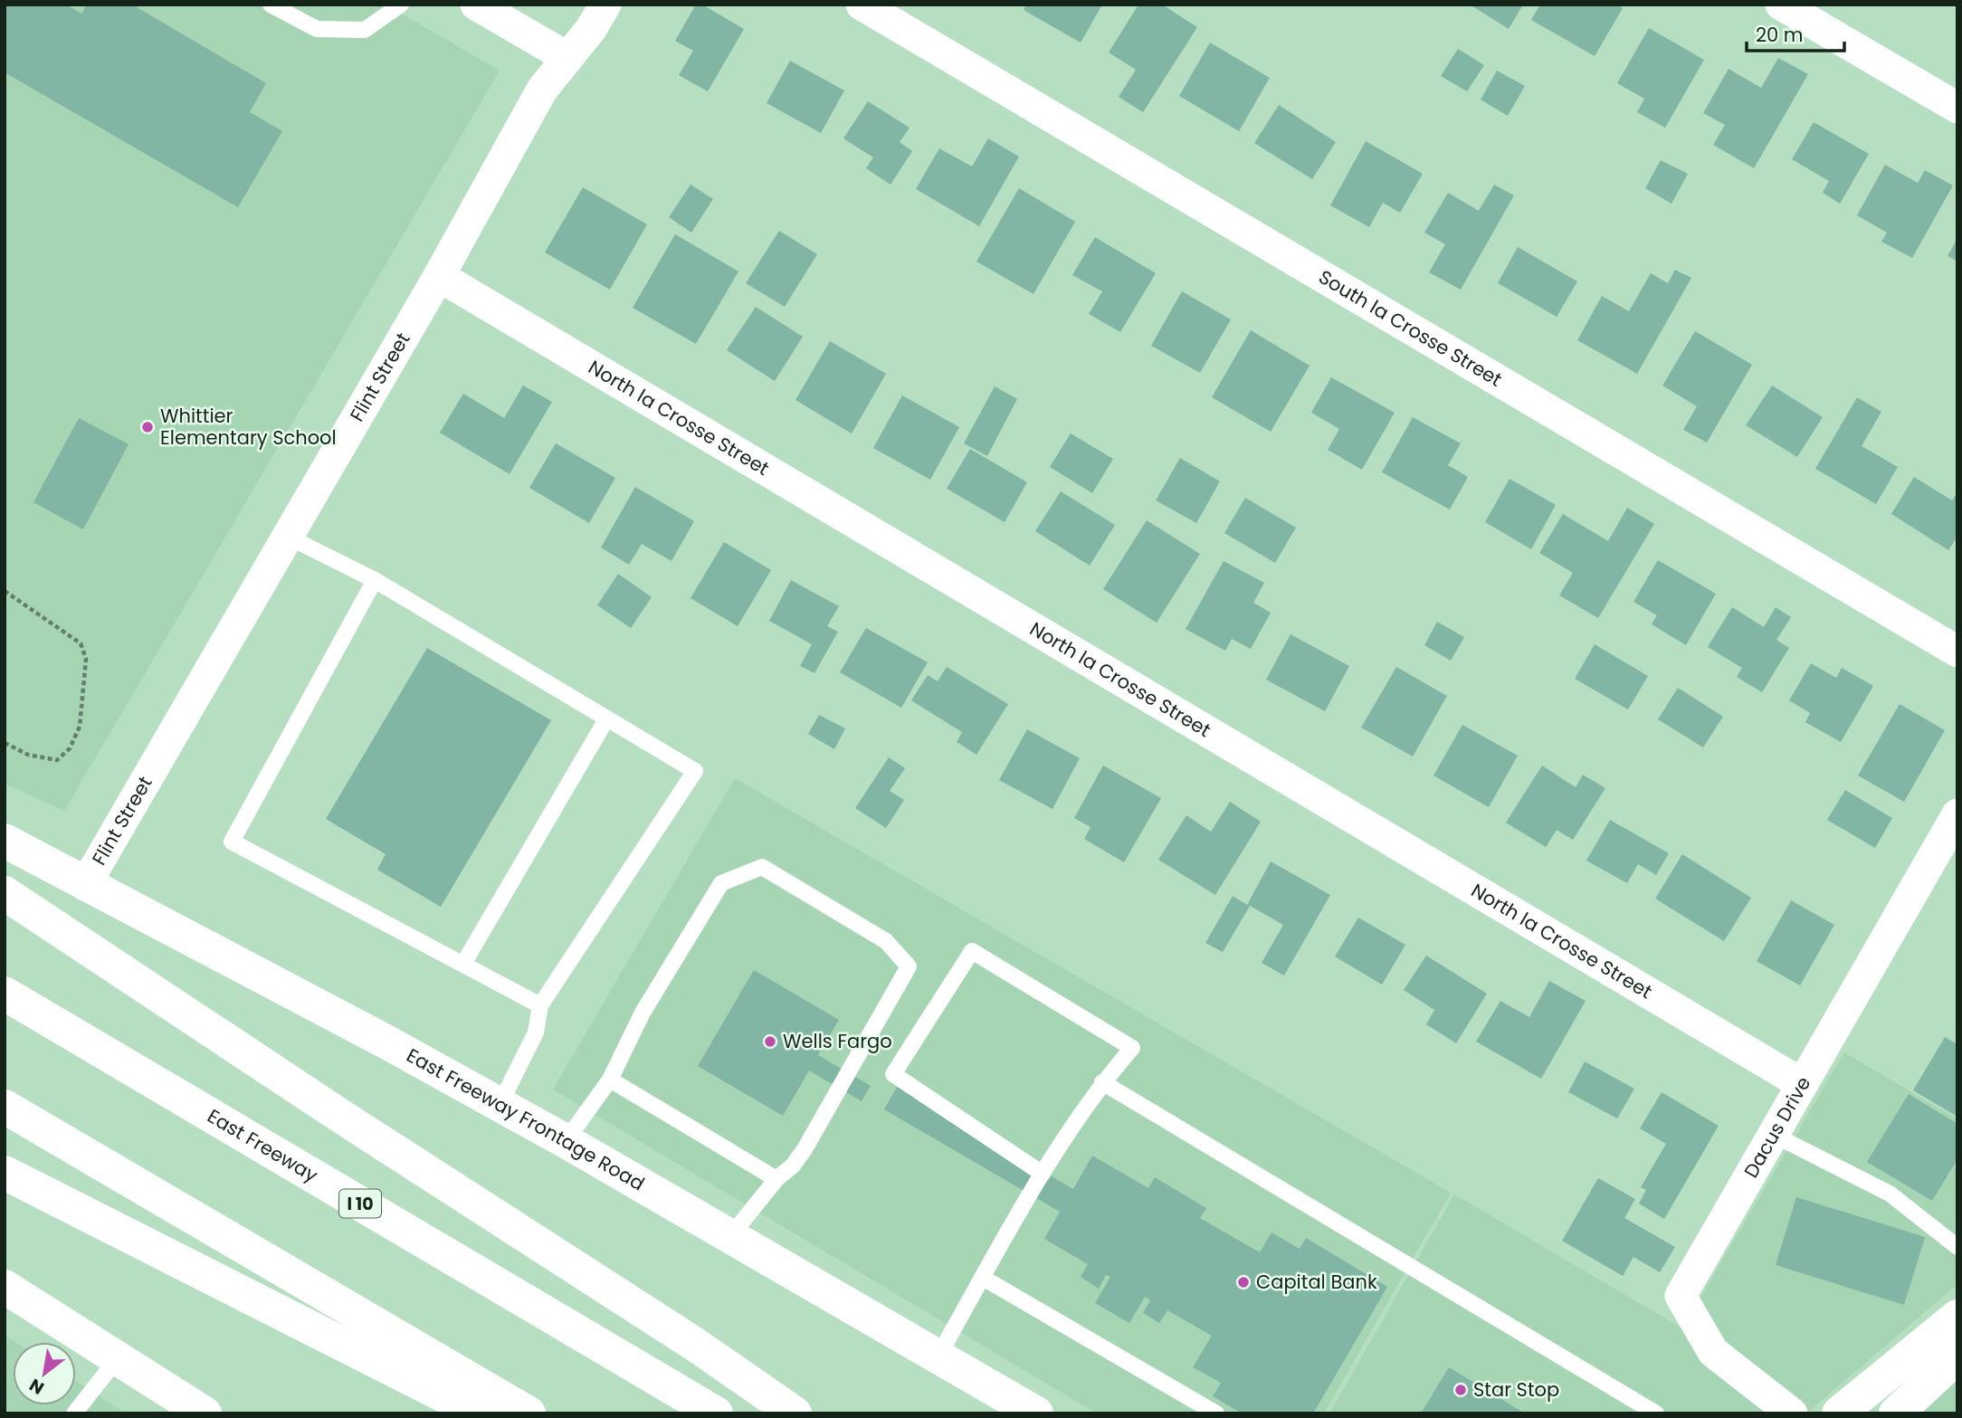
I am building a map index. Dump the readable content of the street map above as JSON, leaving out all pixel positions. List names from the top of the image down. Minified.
{"streets":{"main road":["East Freeway Frontage Road","East Freeway","I 10"],"street":["South la Crosse Street","Flint Street","North la Crosse Street","Dacus Drive"]},"crossings":[["Flint Street","North la Crosse Street"],["Flint Street","East Freeway Frontage Road"],["North la Crosse Street","Dacus Drive"]],"places":["Whittier Elementary School","Wells Fargo","Capital Bank","Star Stop"],"scale_bar":"20 m","north":"bottom left"}
